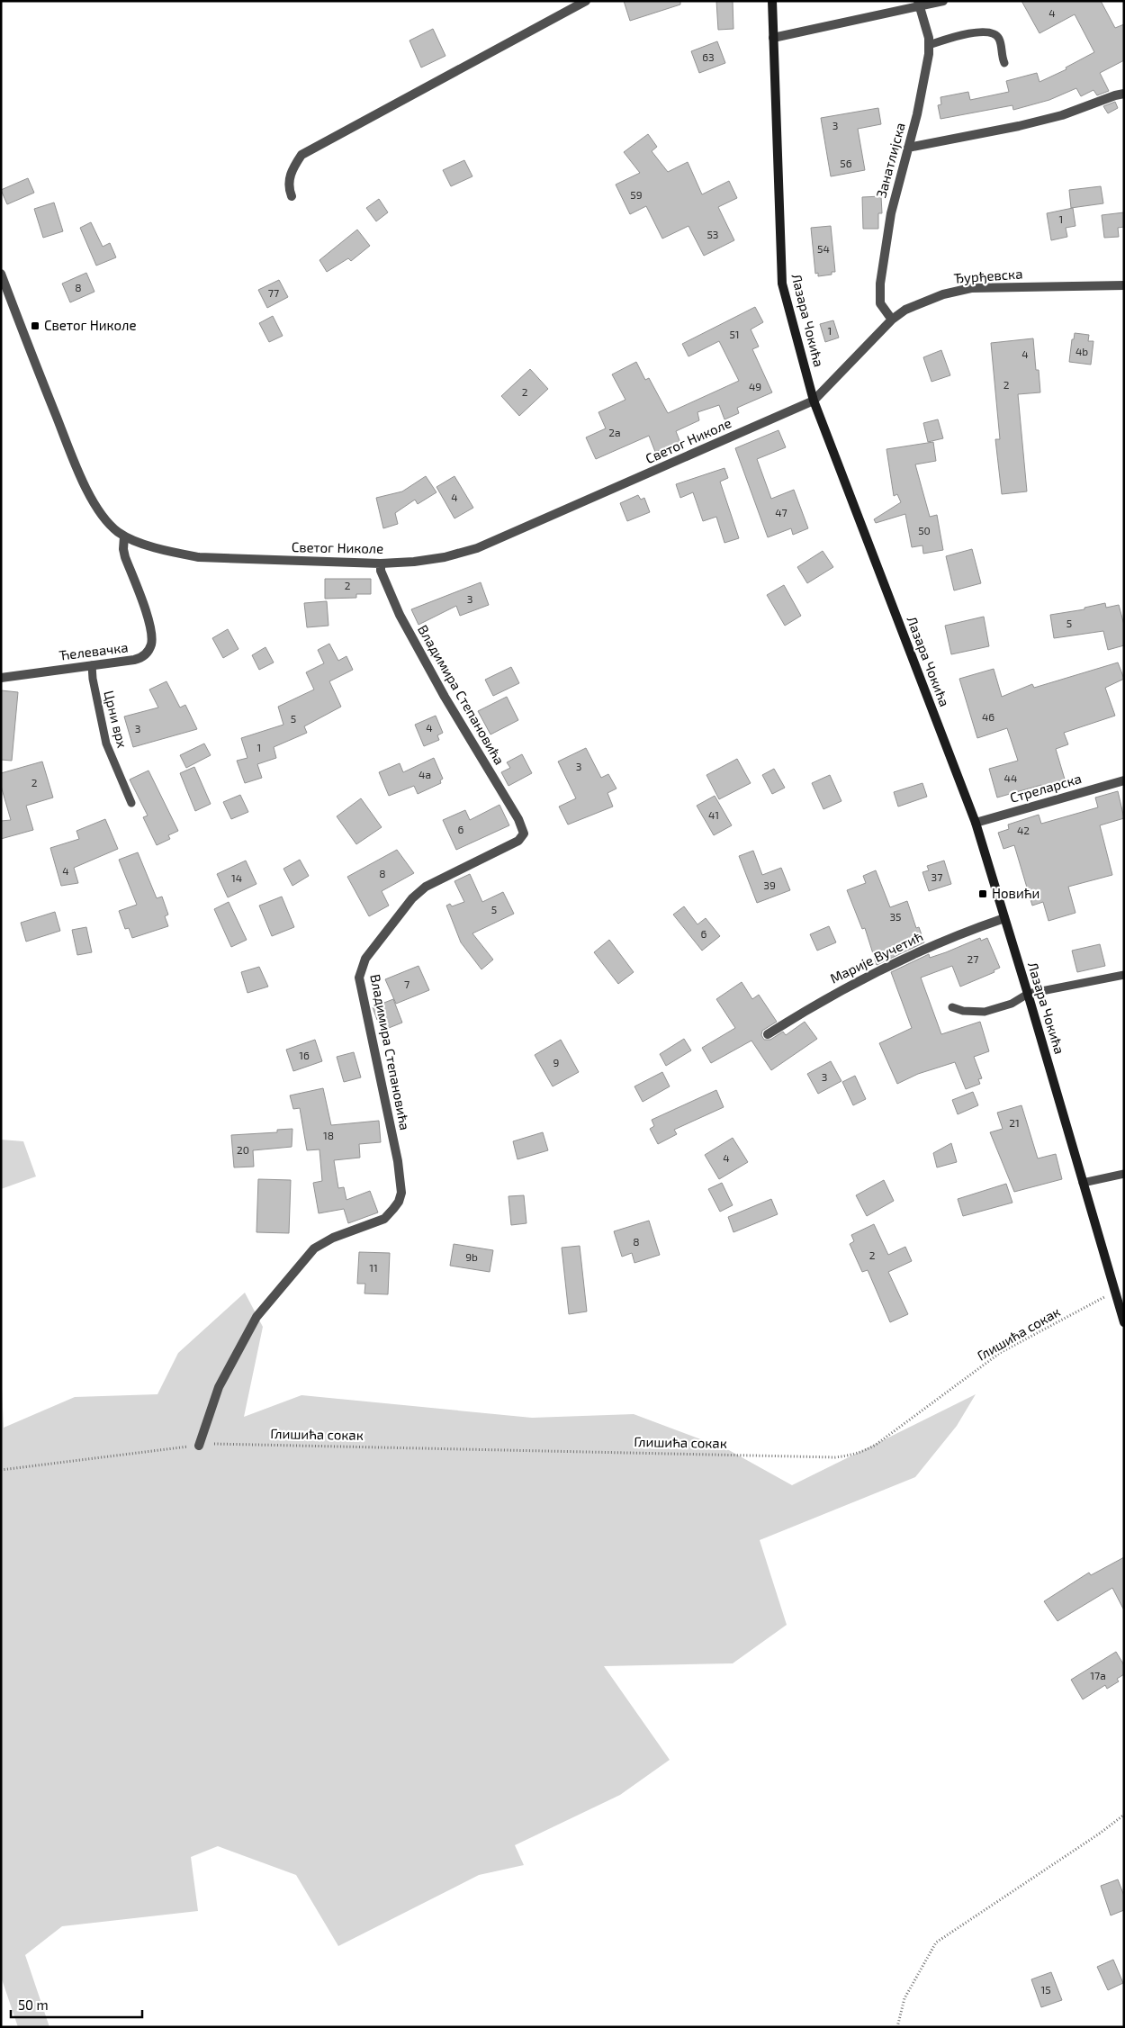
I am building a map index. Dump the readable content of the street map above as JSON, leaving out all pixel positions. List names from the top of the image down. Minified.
{"streets":{"street":["Занатлијска","Ђурђевска","Лазара Чокића","Светог Николе","Ћелевачка","Владимира Степановића","Стреларска","Марије Вучетић"],"lane":["Црни врх"],"path":["Глишића сокак"]},"crossings":[["Занатлијска","Ђурђевска"],["Ђурђевска","Лазара Чокића"],["Ђурђевска","Светог Николе"],["Лазара Чокића","Светог Николе"],["Лазара Чокића","Стреларска"],["Лазара Чокића","Марије Вучетић"],["Лазара Чокића","Глишића сокак"],["Светог Николе","Ћелевачка"],["Светог Николе","Владимира Степановића"],["Ћелевачка","Црни врх"],["Владимира Степановића","Глишића сокак"]],"places":{"transit":["Светог Николе","Новићи"]},"house_numbers":["4","63","3","56","59","1","53","54","8","77","1","51","4b","4","2","49","2","2a","4","47","50","2","3","5","46","5","4","3","1","3","4a","44","2","41","6","42","4","8","37","14","39","5","35","6","27","7","16","9","3","21","18","20","4","8","2","9b","11","17a","15"],"scale_bar":"50 m"}
